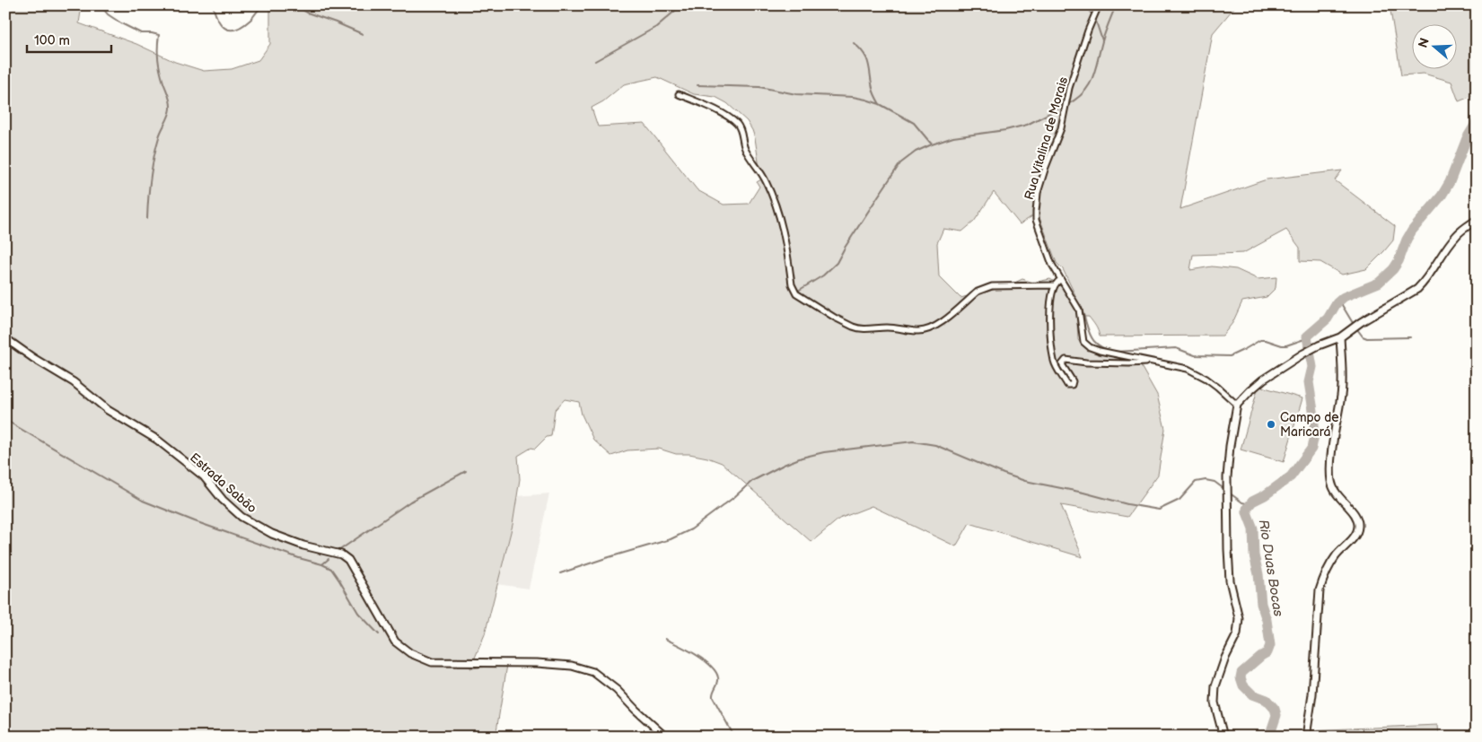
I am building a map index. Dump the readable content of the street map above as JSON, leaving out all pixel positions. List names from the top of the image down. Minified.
{"streets":{"street":["Rua Vitalina de Morais","Estrada Sabäo"]},"water":["Rio Duas Bocas"],"places":["Campo de Maricará"],"scale_bar":"100 m","north":"left"}
